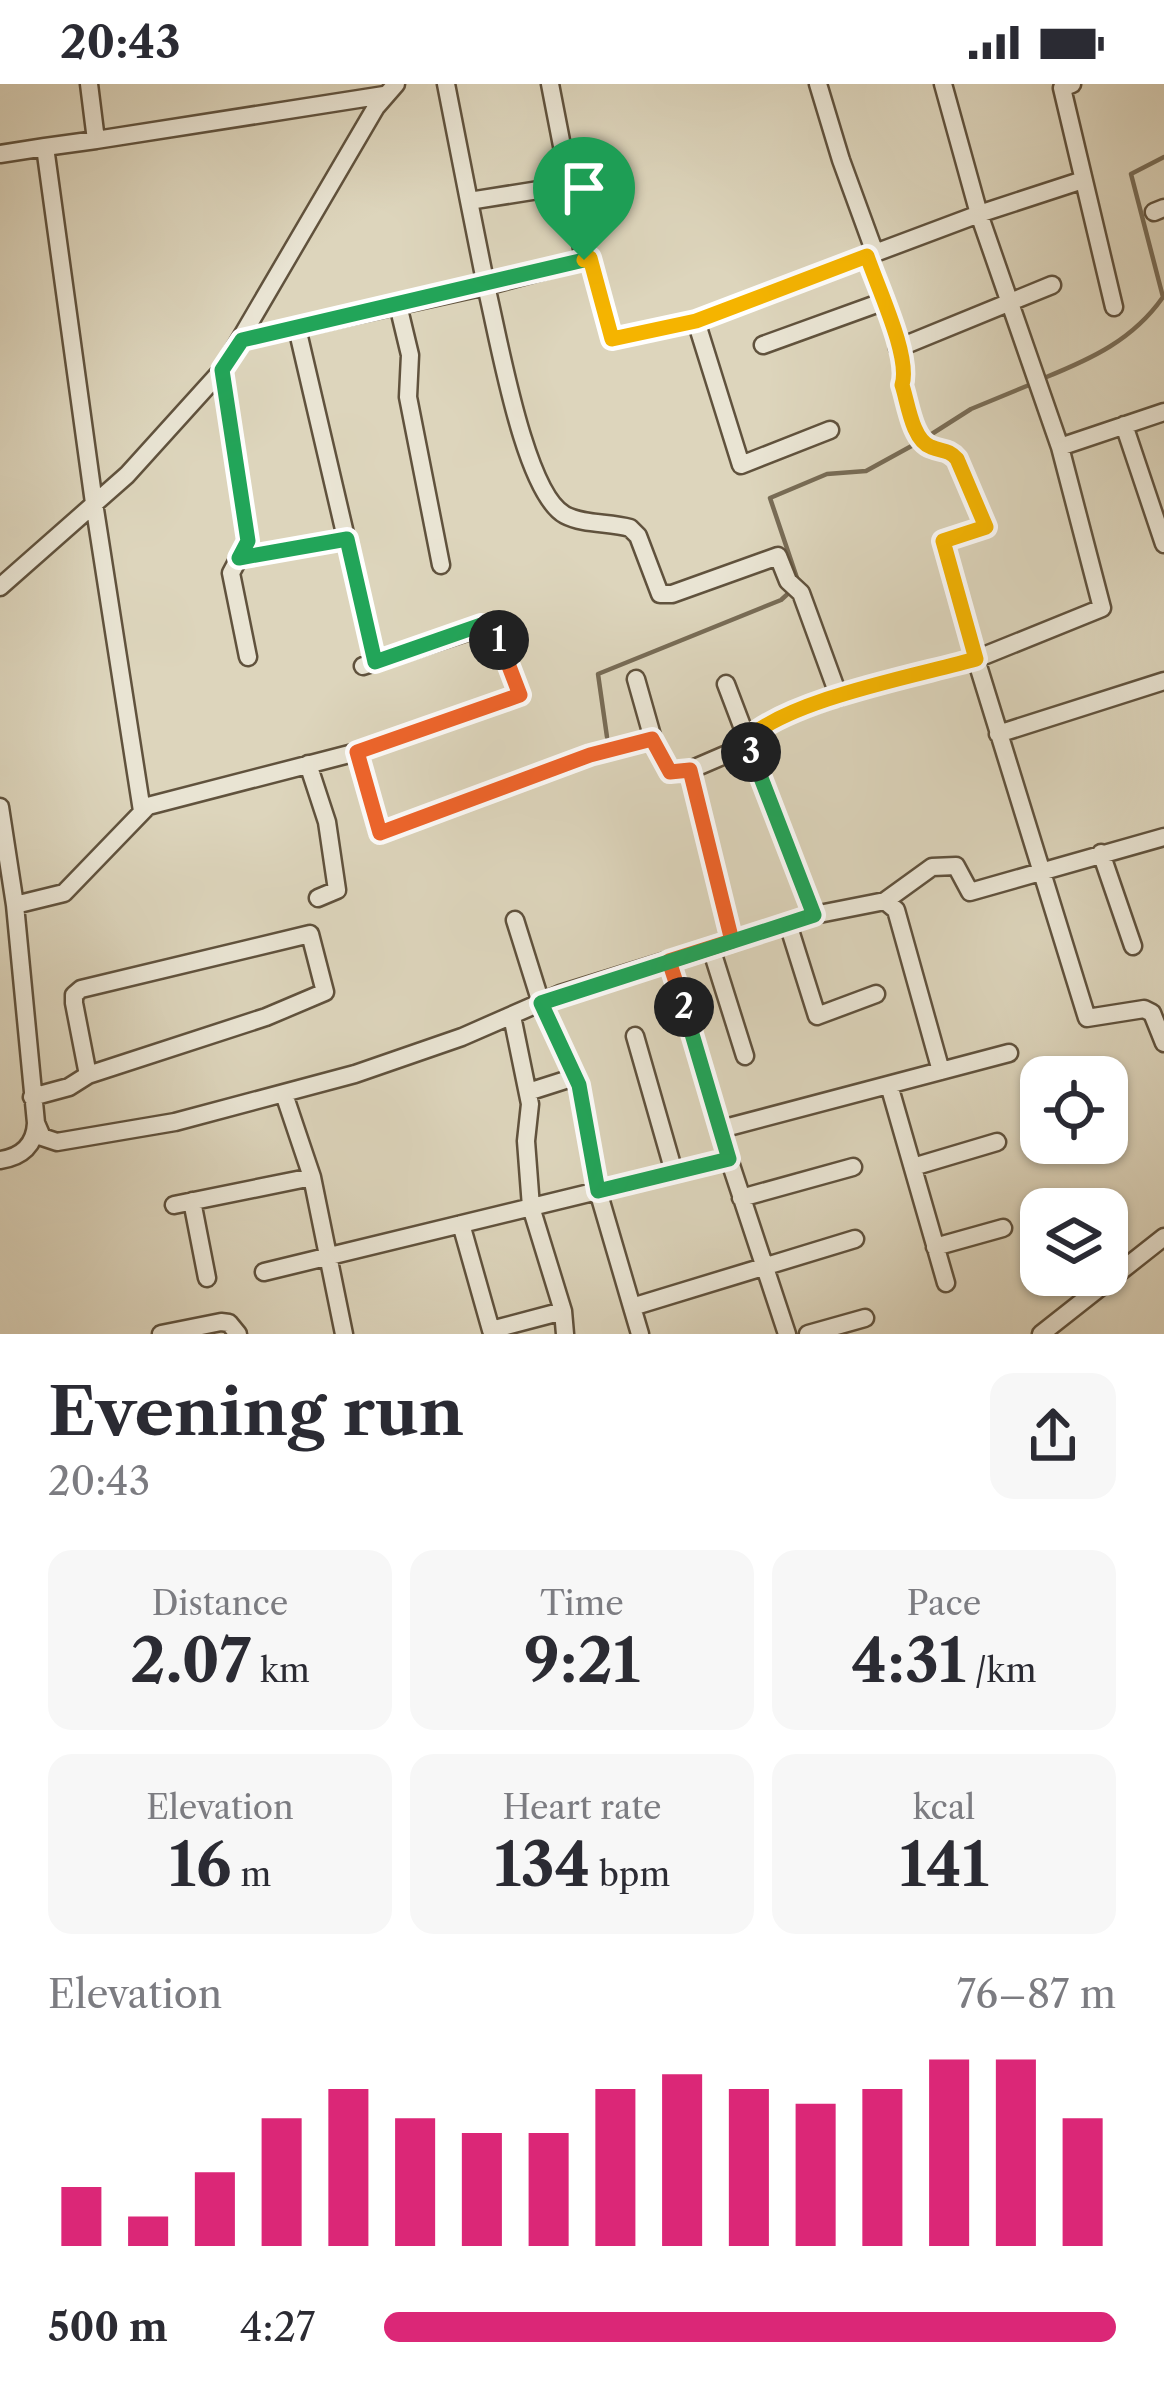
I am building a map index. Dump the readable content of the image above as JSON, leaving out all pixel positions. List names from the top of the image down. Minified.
{"page":{"status":"20:43","pins":["1","3","2"],"heading":["Evening run","20:43"],"stats":[["Distance","2.07 km"],["Time","9:21"],["Pace","4:31 /km"],["Elevation","16 m"],["Heart rate","134 bpm"],["kcal","141"]],"chart":["Elevation","76–87 m"],"list":[{"name":"500 m","note":"4:27"}]}}
